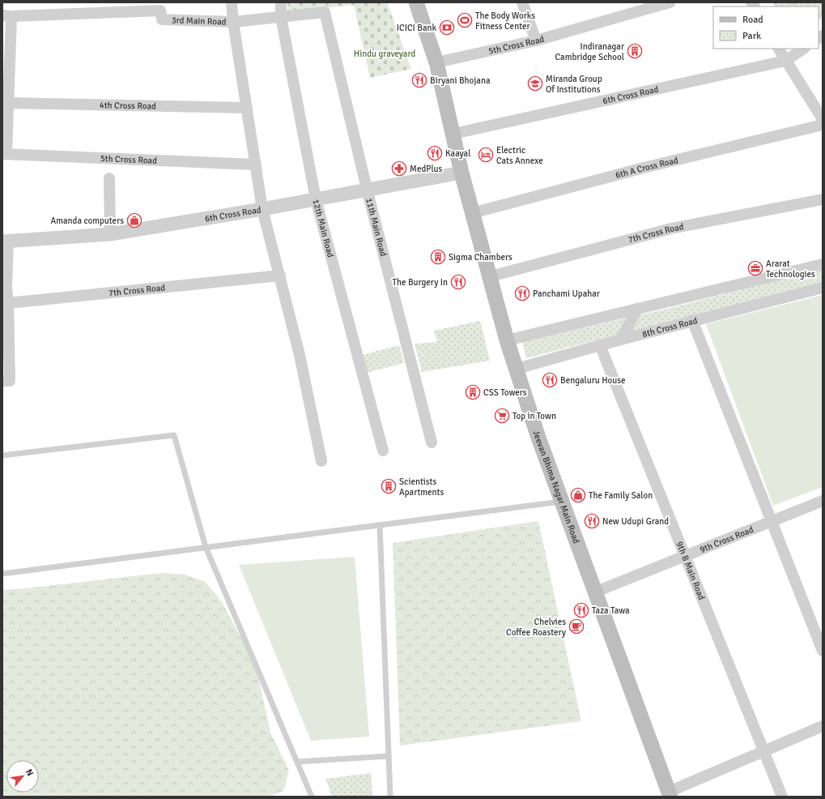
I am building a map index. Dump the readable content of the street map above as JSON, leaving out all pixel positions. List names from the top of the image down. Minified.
{"streets":{"main road":["Jeevan Bhima Nagar Main Road"],"street":["3rd Main Road","5th Cross Road","6th Cross Road","4th Cross Road","6th A Cross Road","11th Main Road","12th Main Road","7th Cross Road","8th Cross Road","9th Cross Road","9th B Main Road"]},"crossings":[["3rd Main Road","11th Main Road"],["3rd Main Road","12th Main Road"],["5th Cross Road","Jeevan Bhima Nagar Main Road"],["6th Cross Road","11th Main Road"],["6th Cross Road","12th Main Road"],["6th Cross Road","Jeevan Bhima Nagar Main Road"],["6th A Cross Road","Jeevan Bhima Nagar Main Road"],["7th Cross Road","Jeevan Bhima Nagar Main Road"],["8th Cross Road","Jeevan Bhima Nagar Main Road"],["8th Cross Road","9th B Main Road"],["Jeevan Bhima Nagar Main Road","9th Cross Road"],["9th Cross Road","9th B Main Road"]],"parks":["Hindu graveyard"],"places":{"sports":["The Body Works Fitness Center"],"bank":["ICICI Bank"],"building":["Indiranagar Cambridge School","Sigma Chambers","CSS Towers","Scientists Apartments"],"restaurant":["Biryani Bhojana","Kaayal","The Burgery In","Panchami Upahar","Bengaluru House","New Udupi Grand","Taza Tawa"],"school or university":["Miranda Group Of Institutions"],"hotel":["Electric Cats Annexe"],"pharmacy":["MedPlus"],"shop":["Amanda computers","The Family Salon"],"office":["Ararat Technologies"],"supermarket":["Top in Town"],"cafe":["Chelvies Coffee Roastery"]},"legend":["Road","Park"],"north":"top right"}
